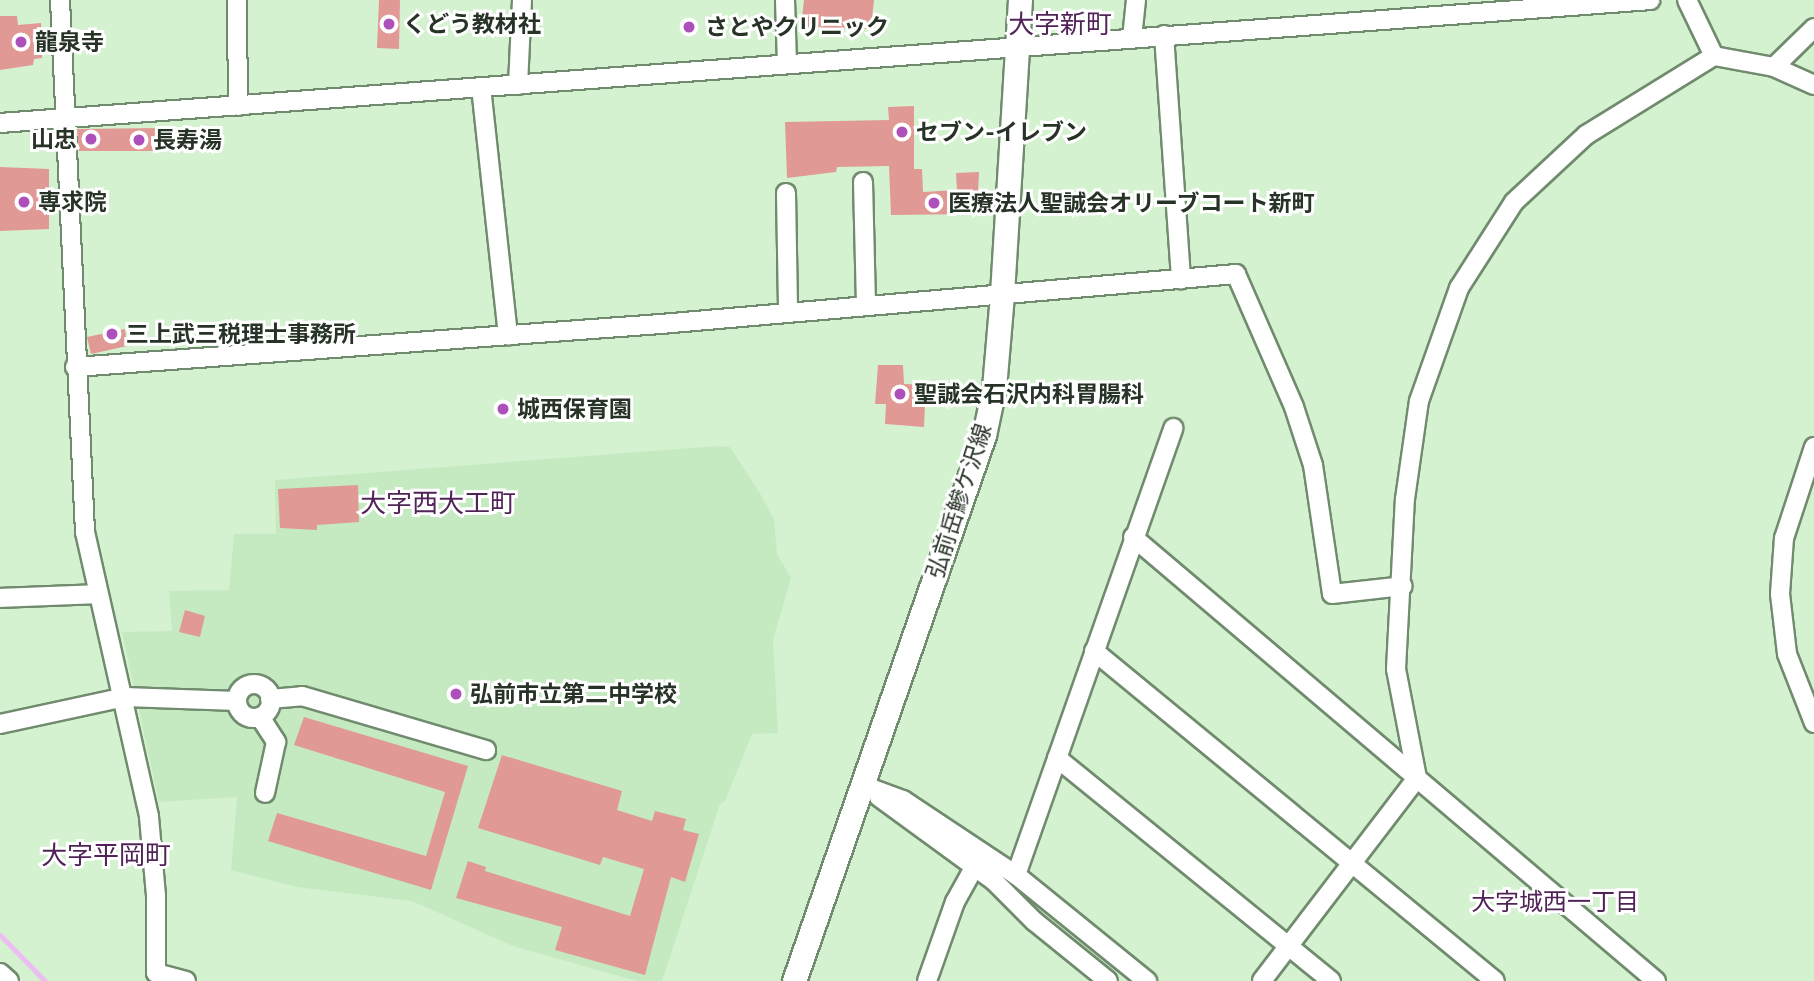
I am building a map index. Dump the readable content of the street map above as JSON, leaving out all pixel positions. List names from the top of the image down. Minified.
{"streets":{"main road":["弘前岳鰺ケ沢線"]},"districts":["大字新町","大字西大工町","大字平岡町","大字城西一丁目"],"places":["くどう教材社","さとやクリニック","龍泉寺","セブン-イレブン","山忠","長寿湯","専求院","医療法人聖誠会オリーブコート新町","三上武三税理士事務所","聖誠会石沢内科胃腸科","城西保育園","弘前市立第二中学校"]}
